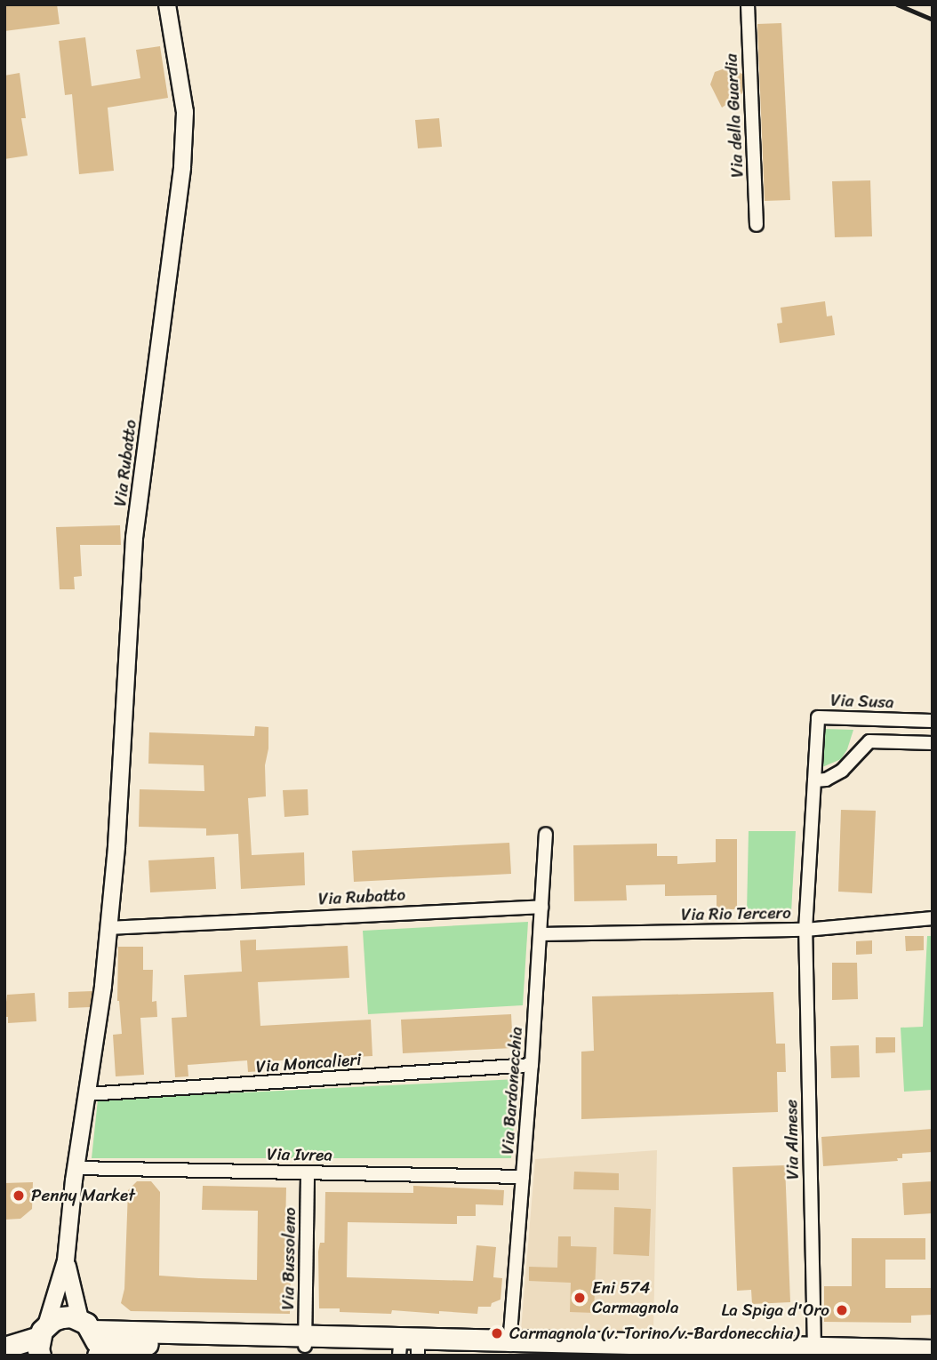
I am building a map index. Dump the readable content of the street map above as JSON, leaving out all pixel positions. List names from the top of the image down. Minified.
{"streets":{"street":["Via della Guardia","Via Rubatto","Via Susa","Via Rio Tercero","Via Moncalieri","Via Bardonecchia","Via Almese","Via Ivrea","Via Bussoleno"]},"crossings":[["Via Rubatto","Via Moncalieri"],["Via Rubatto","Via Bardonecchia"],["Via Rubatto","Via Ivrea"],["Via Susa","Via Rio Tercero"],["Via Susa","Via Almese"],["Via Rio Tercero","Via Bardonecchia"],["Via Rio Tercero","Via Almese"],["Via Moncalieri","Via Bardonecchia"],["Via Bardonecchia","Via Ivrea"],["Via Ivrea","Via Bussoleno"]],"places":["Penny Market","Eni 574 Carmagnola","La Spiga d'Oro","Carmagnola (v. Torino/v. Bardonecchia)"]}
